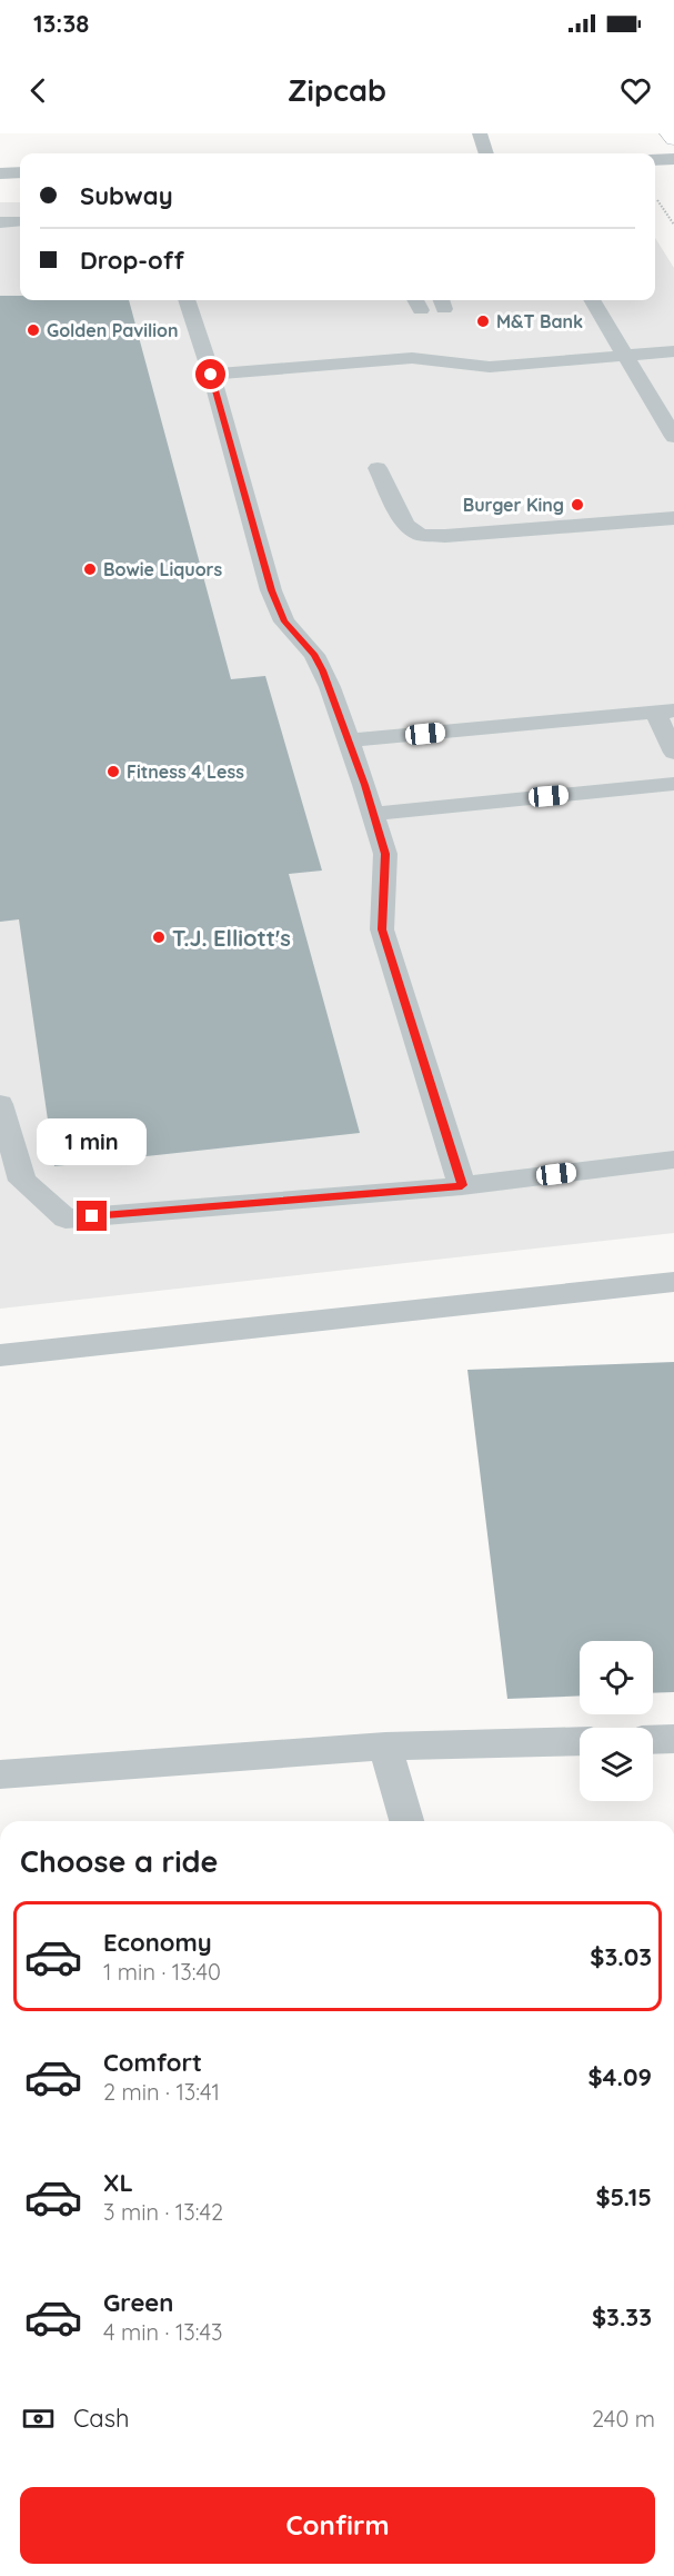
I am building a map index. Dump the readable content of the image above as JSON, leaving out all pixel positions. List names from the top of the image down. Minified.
{"places":["M&T Bank","Golden Pavilion","Burger King","Bowie Liquors","Fitness 4 Less","T.J. Elliott's"],"page":{"status":"13:38","header":"Zipcab","banner":["Subway","Drop-off"],"bubble":"1 min","heading":"Choose a ride","list":[{"name":"Economy","note":"1 min · 13:40","value":"$3.03"},{"name":"Comfort","note":"2 min · 13:41","value":"$4.09"},{"name":"XL","note":"3 min · 13:42","value":"$5.15"},{"name":"Green","note":"4 min · 13:43","value":"$3.33"}],"pay":["Cash","240 m"],"buttons":"Confirm"}}
